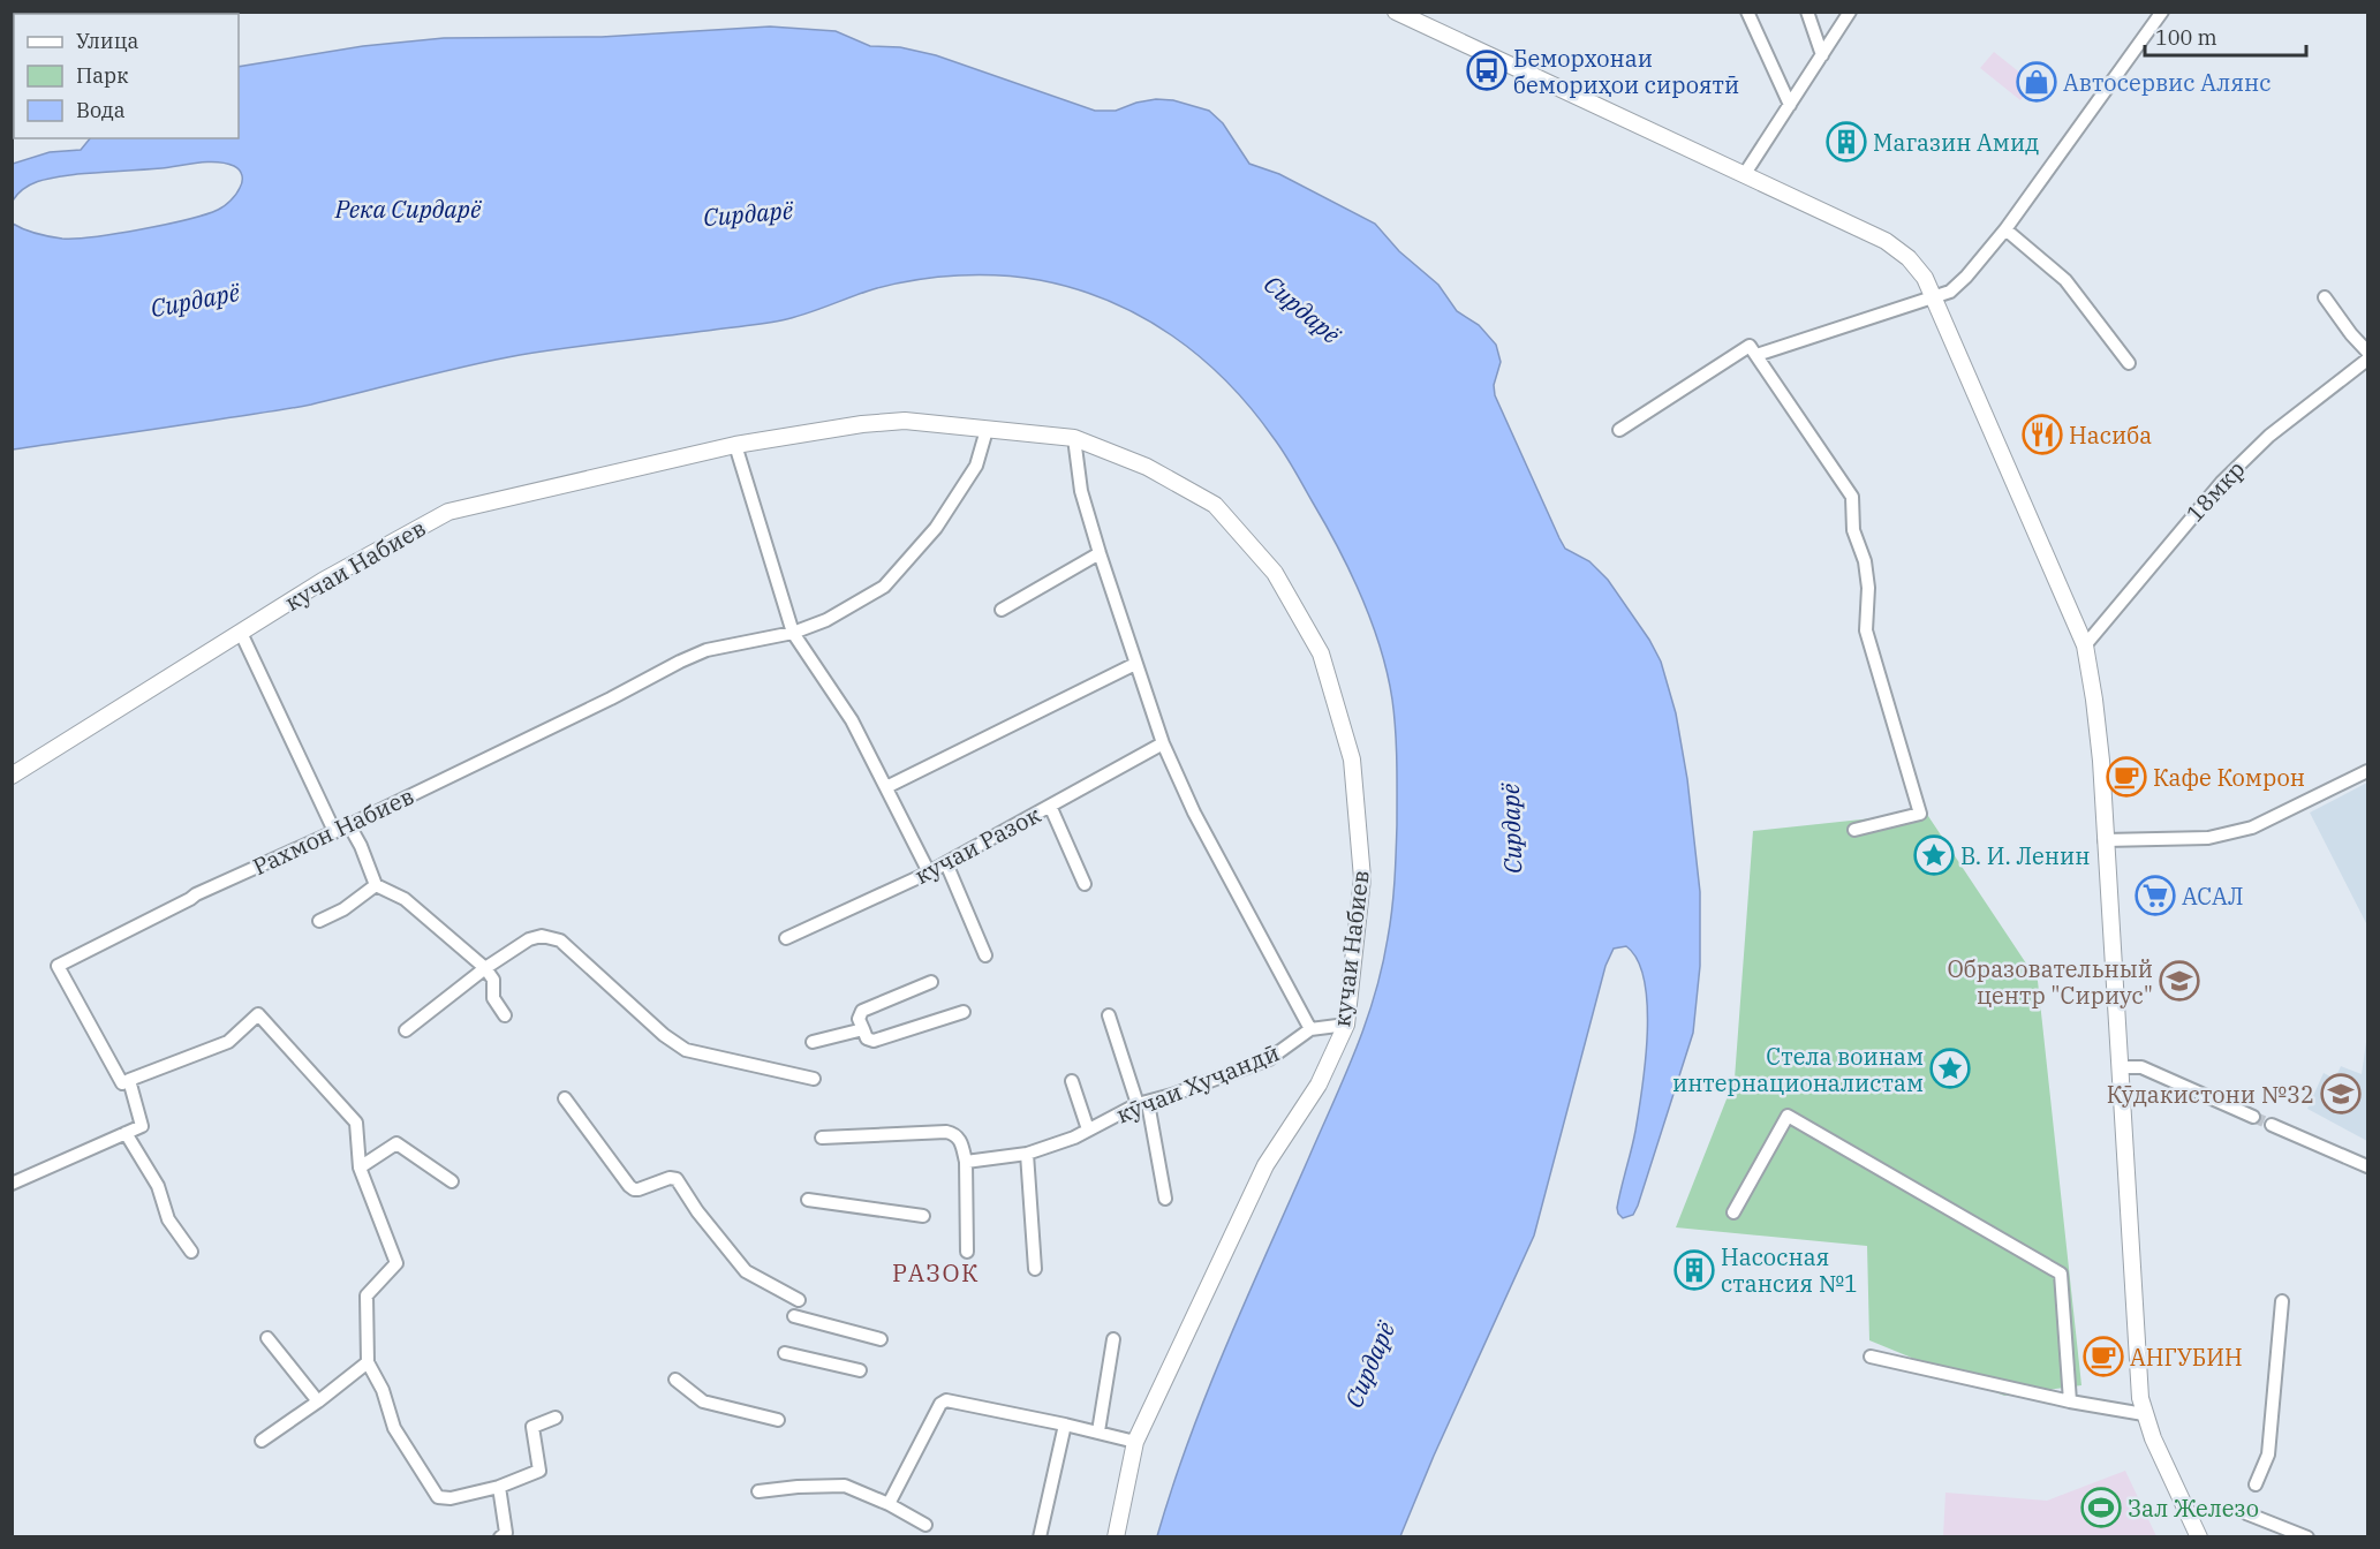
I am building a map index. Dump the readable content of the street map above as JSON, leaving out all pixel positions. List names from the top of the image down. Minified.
{"streets":{"main road":["кучаи Набиев"],"street":["18мкр","Рахмон Набиев","кучаи Разок","кӯчаи Хуҷандӣ"]},"crossings":[["кучаи Набиев","кучаи Разок"],["кучаи Набиев","кӯчаи Хуҷандӣ"]],"districts":["РАЗОК"],"water":["Река Сирдарё","Сирдарё"],"places":{"bus stop":["Беморхонаи бемориҳои сироятӣ"],"shop":["Автосервис Алянс"],"building":["Магазин Амид","Насосная стансия №1"],"restaurant":["Насиба"],"cafe":["Кафе Комрон","АНГУБИН"],"place":["В. И. Ленин","Стела воинам интернационалистам"],"supermarket":["АСАЛ"],"school or university":["Образовательный центр \"Сириус\"","Кӯдакистони №32"],"sports":["Зал Железо"]},"legend":["Улица","Парк","Вода"],"scale_bar":"100 m"}
